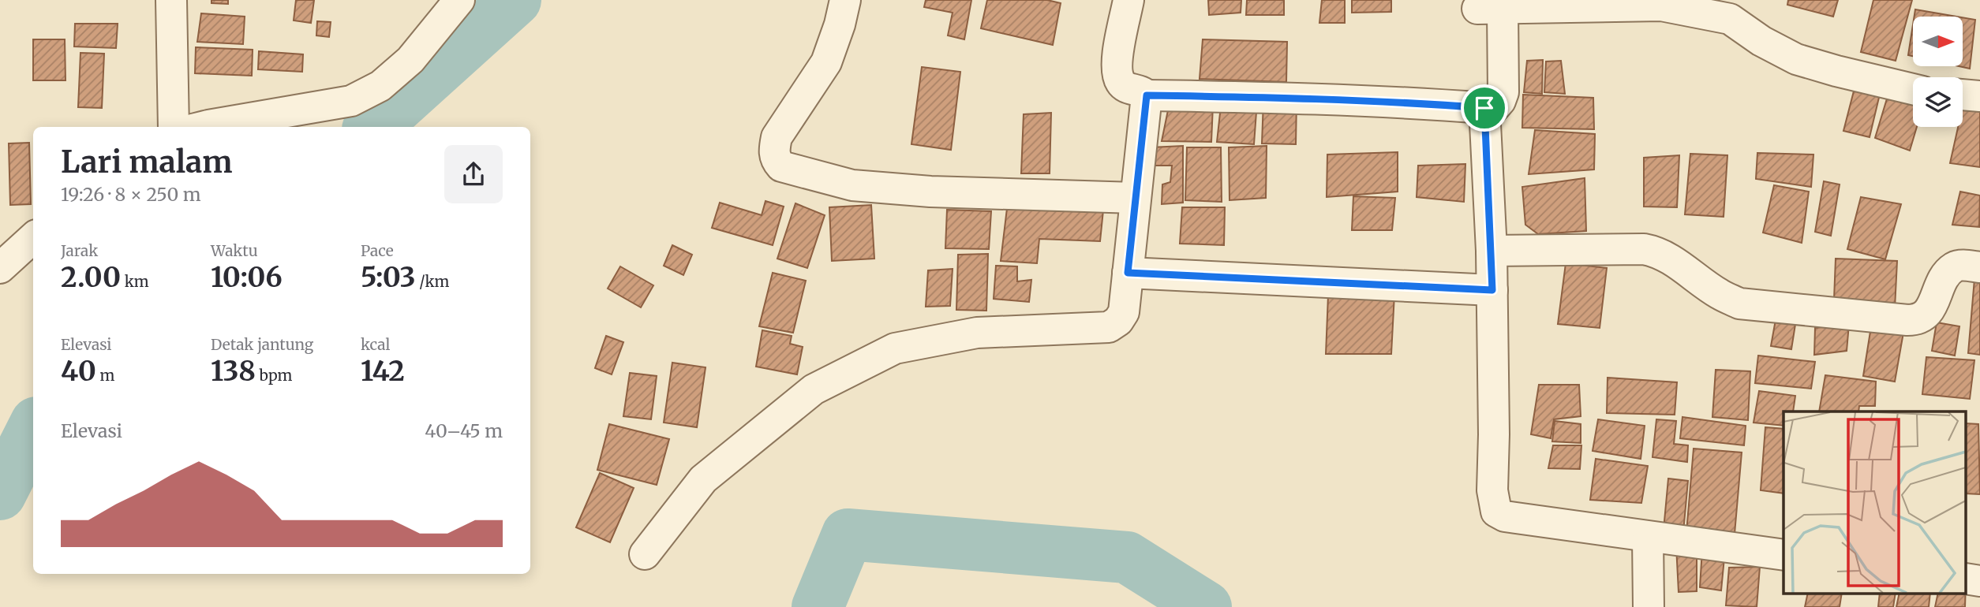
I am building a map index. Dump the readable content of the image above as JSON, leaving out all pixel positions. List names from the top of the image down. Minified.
{"north":"right","page":{"heading":["Lari malam","19:26 · 8 × 250 m"],"stats":[["Jarak","2.00 km"],["Waktu","10:06"],["Pace","5:03 /km"],["Elevasi","40 m"],["Detak jantung","138 bpm"],["kcal","142"]],"chart":["Elevasi","40–45 m"]}}
